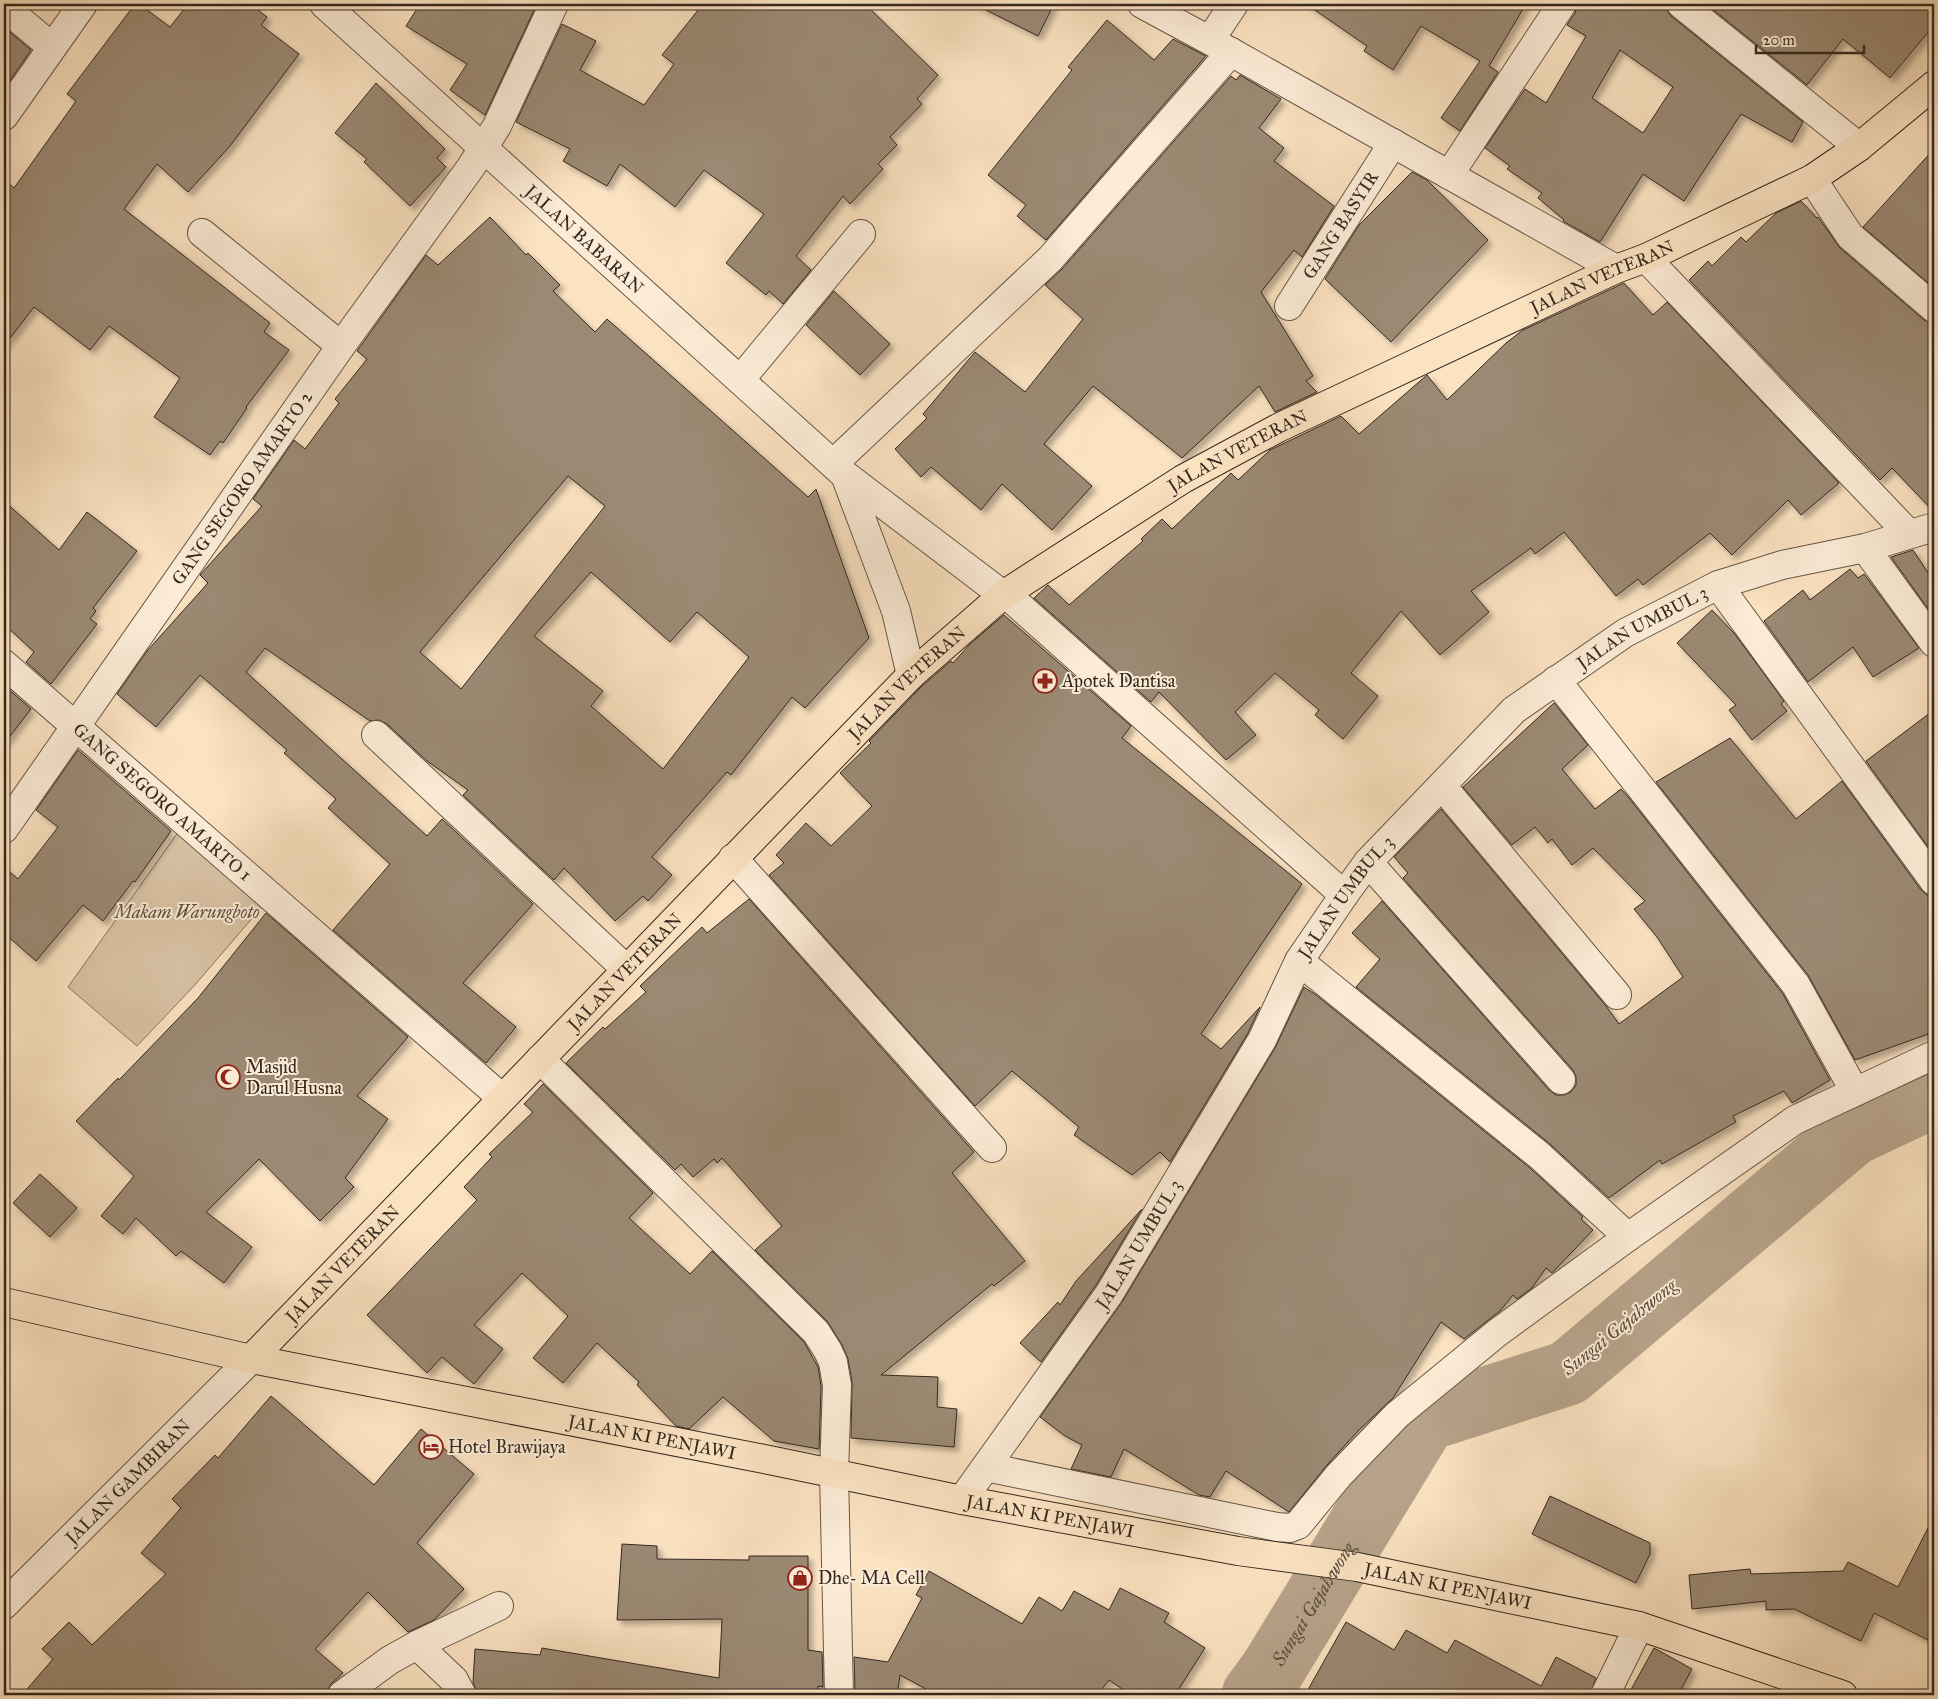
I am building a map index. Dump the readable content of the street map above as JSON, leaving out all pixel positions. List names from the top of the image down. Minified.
{"streets":{"main road":["JALAN VETERAN","JALAN KI PENJAWI"],"street":["GANG BASYIR","JALAN BABARAN","GANG SEGORO AMARTO 2","JALAN UMBUL 3","GANG SEGORO AMARTO 1","JALAN GAMBIRAN"]},"crossings":[["JALAN BABARAN","JALAN VETERAN"],["JALAN BABARAN","GANG SEGORO AMARTO 2"],["JALAN BABARAN","JALAN UMBUL 3"],["JALAN VETERAN","GANG SEGORO AMARTO 1"],["JALAN VETERAN","JALAN KI PENJAWI"],["JALAN VETERAN","JALAN GAMBIRAN"],["GANG SEGORO AMARTO 2","GANG SEGORO AMARTO 1"],["JALAN UMBUL 3","JALAN KI PENJAWI"],["JALAN KI PENJAWI","JALAN GAMBIRAN"]],"water":["Sungai Gajahwong"],"parks":["Makam Warungboto"],"places":{"pharmacy":["Apotek Dantisa"],"mosque":["Masjid Darul Husna"],"hotel":["Hotel Brawijaya"],"shop":["Dhe- MA Cell"]},"scale_bar":"20 m"}
